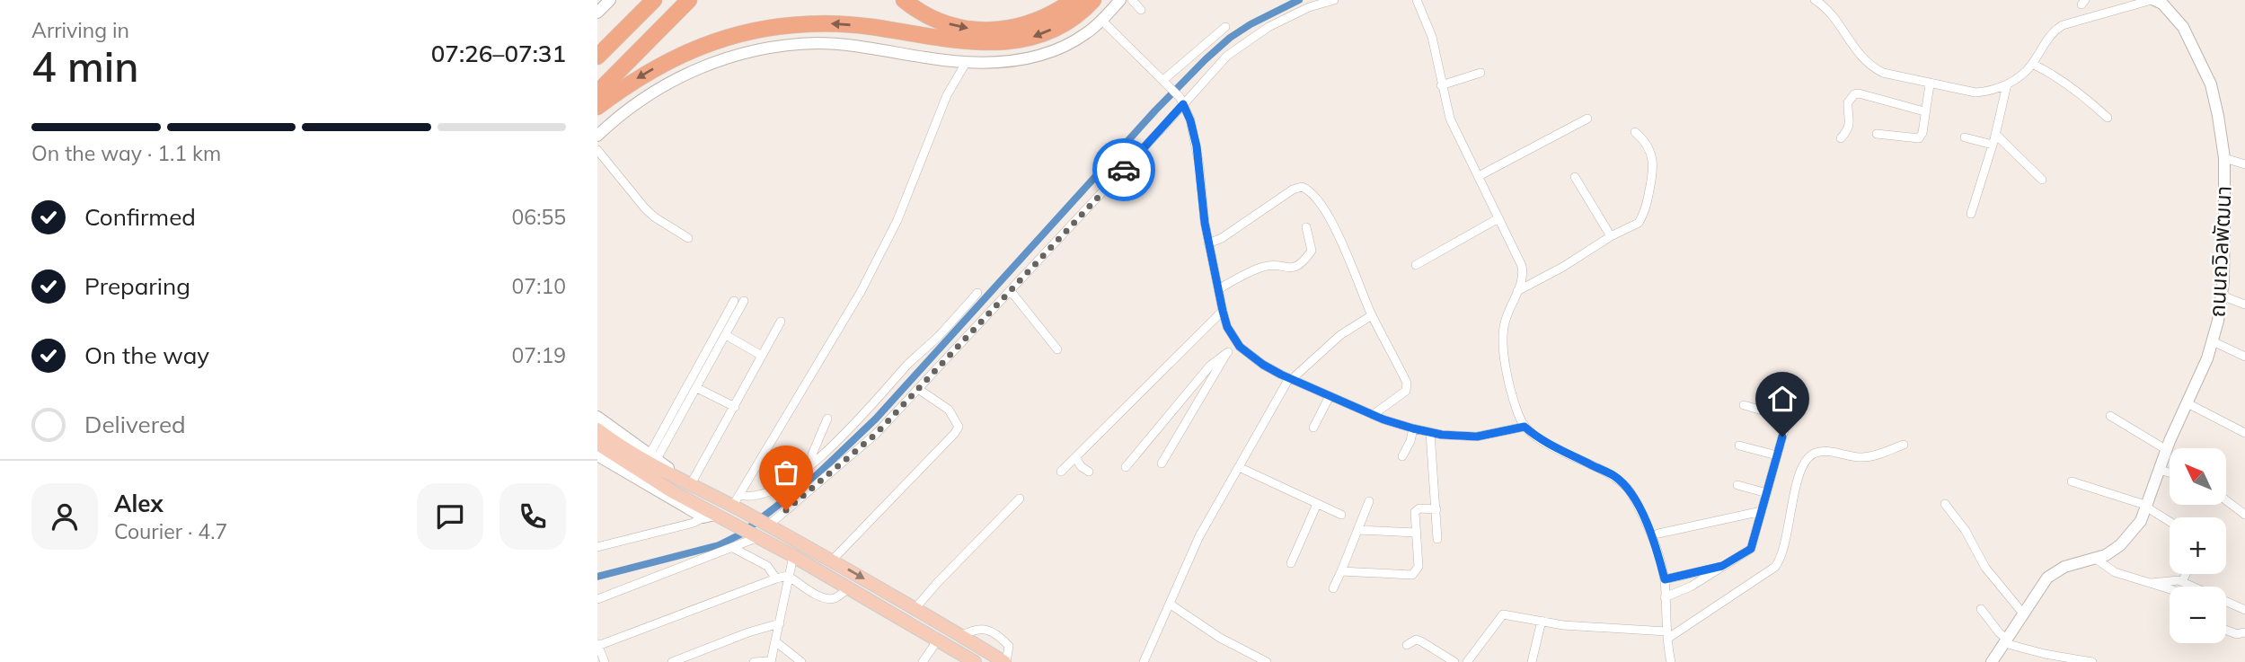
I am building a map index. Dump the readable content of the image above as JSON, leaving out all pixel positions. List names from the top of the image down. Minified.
{"streets":{"main road":["ถนนถวิลพัฒนา"]},"north":"top left","page":{"heading":["4 min","Arriving in","07:26–07:31"],"panel":["Alex","Courier · 4.7"],"bar":"On the way · 1.1 km","list":[["Confirmed","06:55"],["Preparing","07:10"],["On the way","07:19"],"Delivered"],"map_buttons":["+","−"]}}
